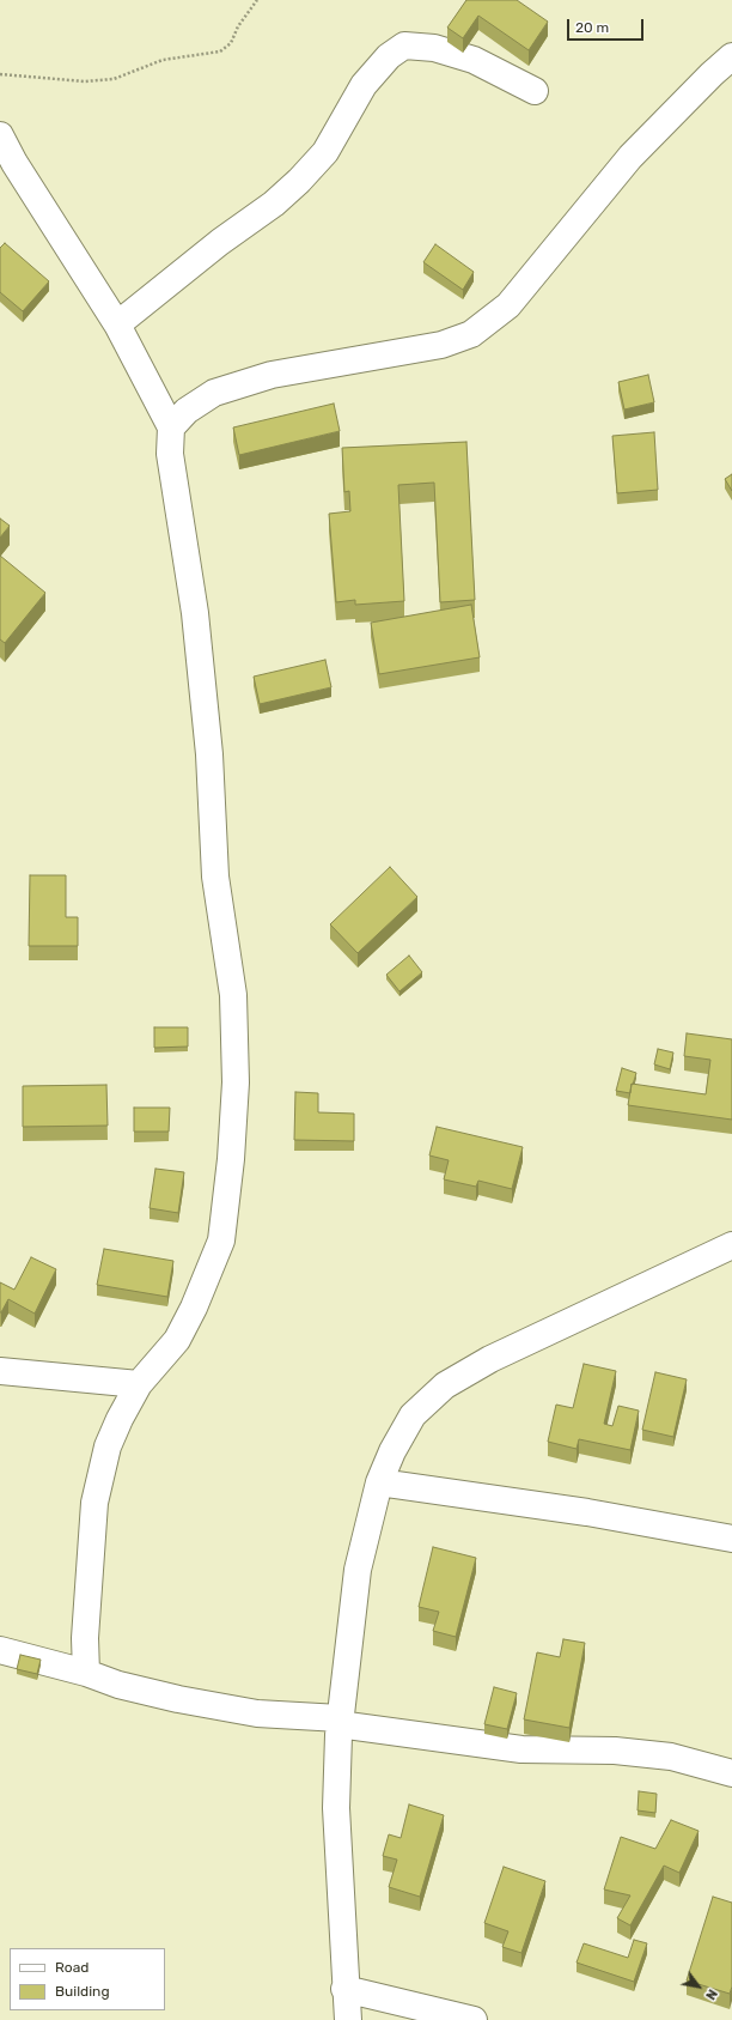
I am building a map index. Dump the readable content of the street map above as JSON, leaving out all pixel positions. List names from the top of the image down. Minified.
{"legend":["Road","Building"],"scale_bar":"20 m","north":"bottom right"}
